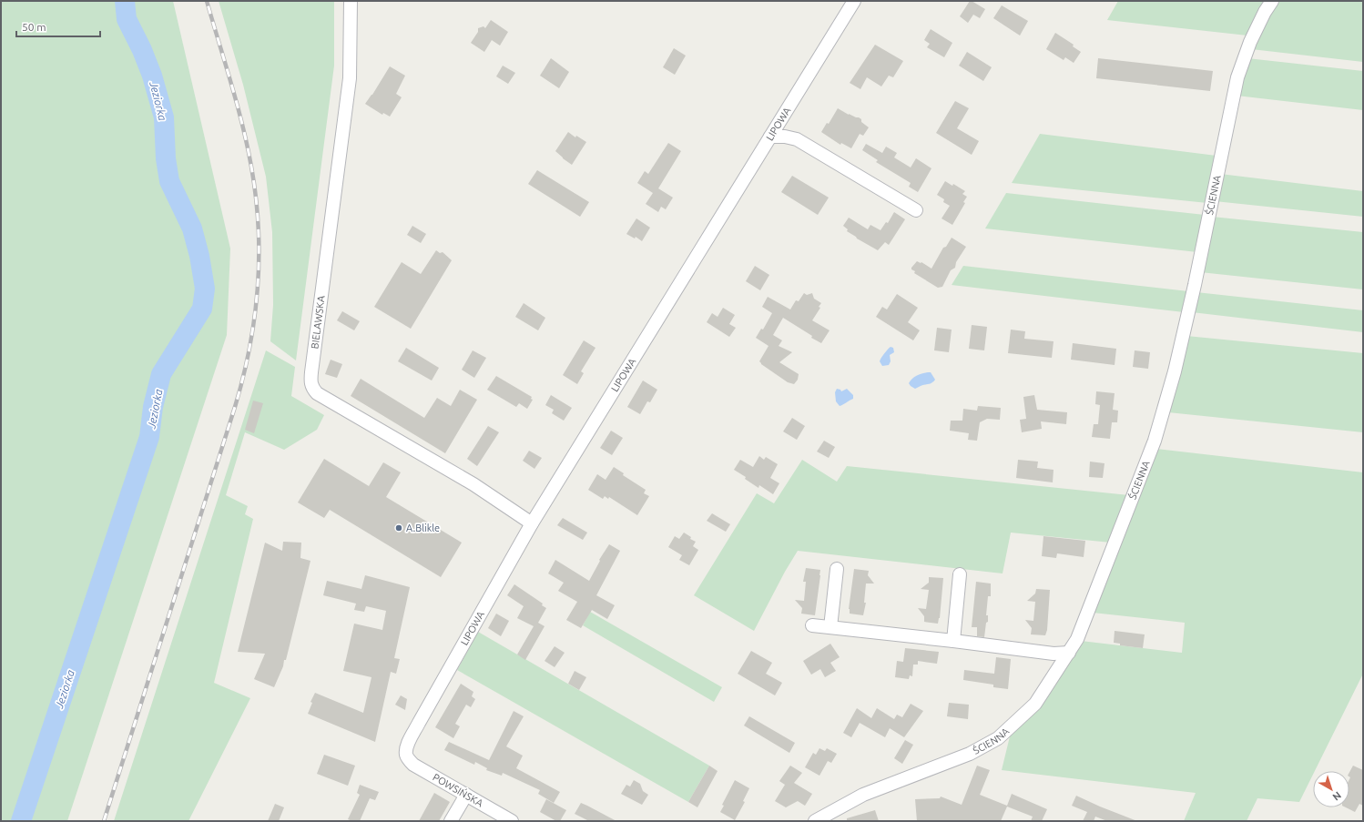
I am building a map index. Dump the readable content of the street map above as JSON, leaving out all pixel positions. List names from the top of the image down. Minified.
{"streets":{"street":["LIPOWA","ŚCIENNA","BIELAWSKA","POWSIŃSKA"]},"crossings":[["LIPOWA","BIELAWSKA"],["LIPOWA","POWSIŃSKA"]],"water":["Jeziorka"],"places":["A.Blikle"],"scale_bar":"50 m","north":"bottom right"}
